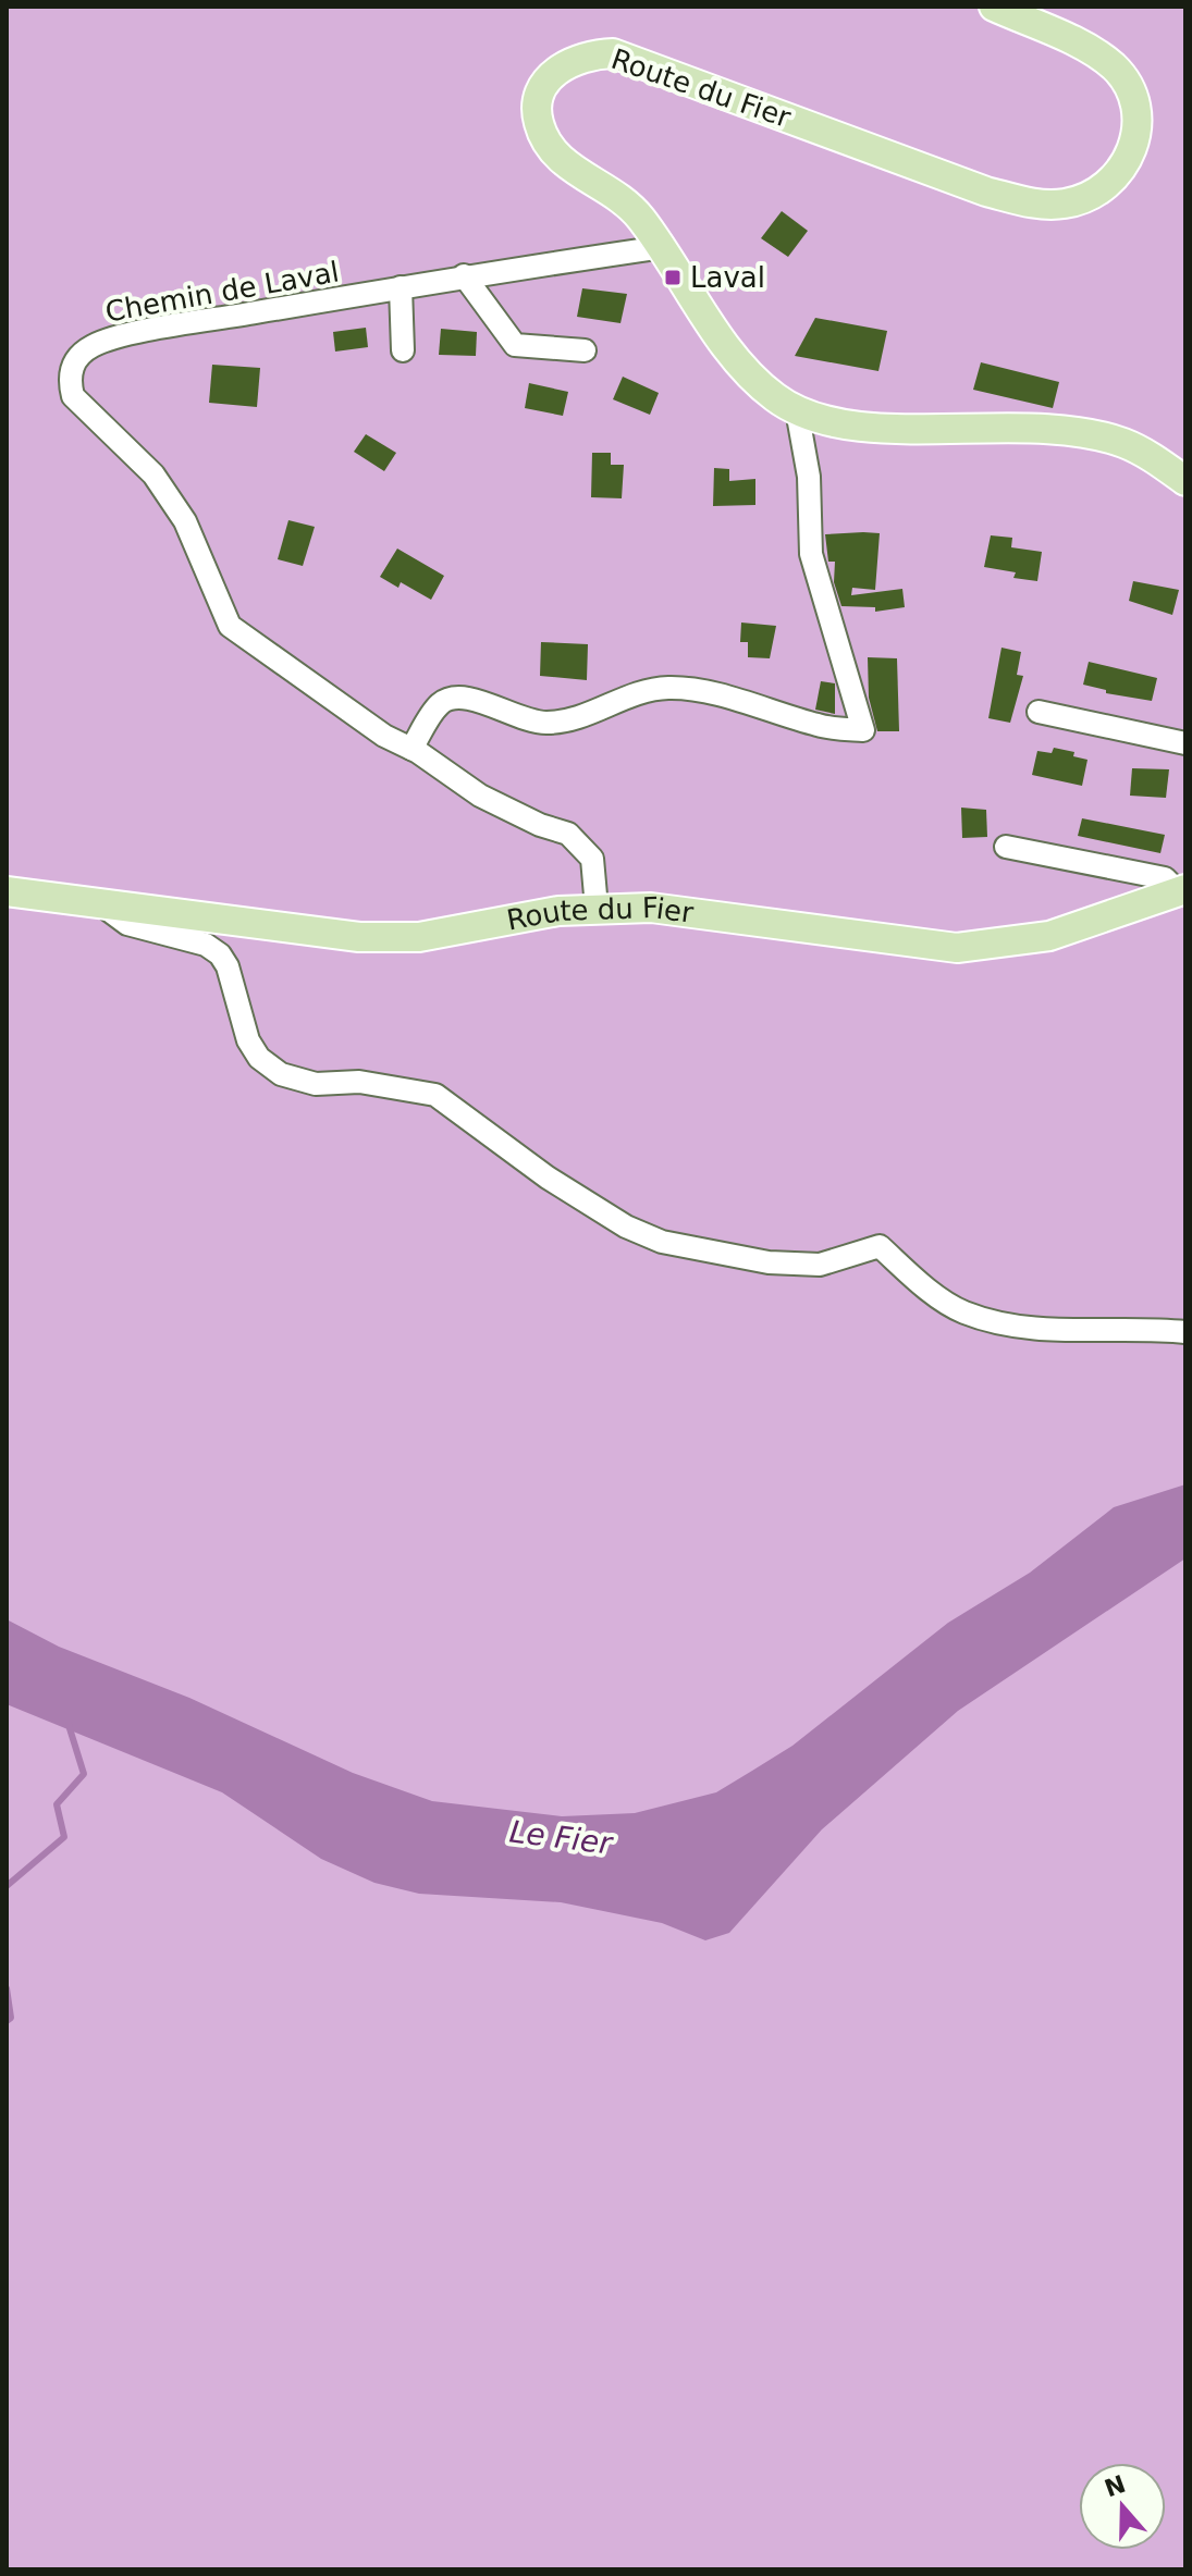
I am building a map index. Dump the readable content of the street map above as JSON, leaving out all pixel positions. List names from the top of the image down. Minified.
{"streets":{"main road":["Route du Fier"],"street":["Chemin de Laval"]},"crossings":[["Route du Fier","Chemin de Laval"]],"water":["Le Fier"],"places":{"transit":["Laval"]},"north":"top"}
